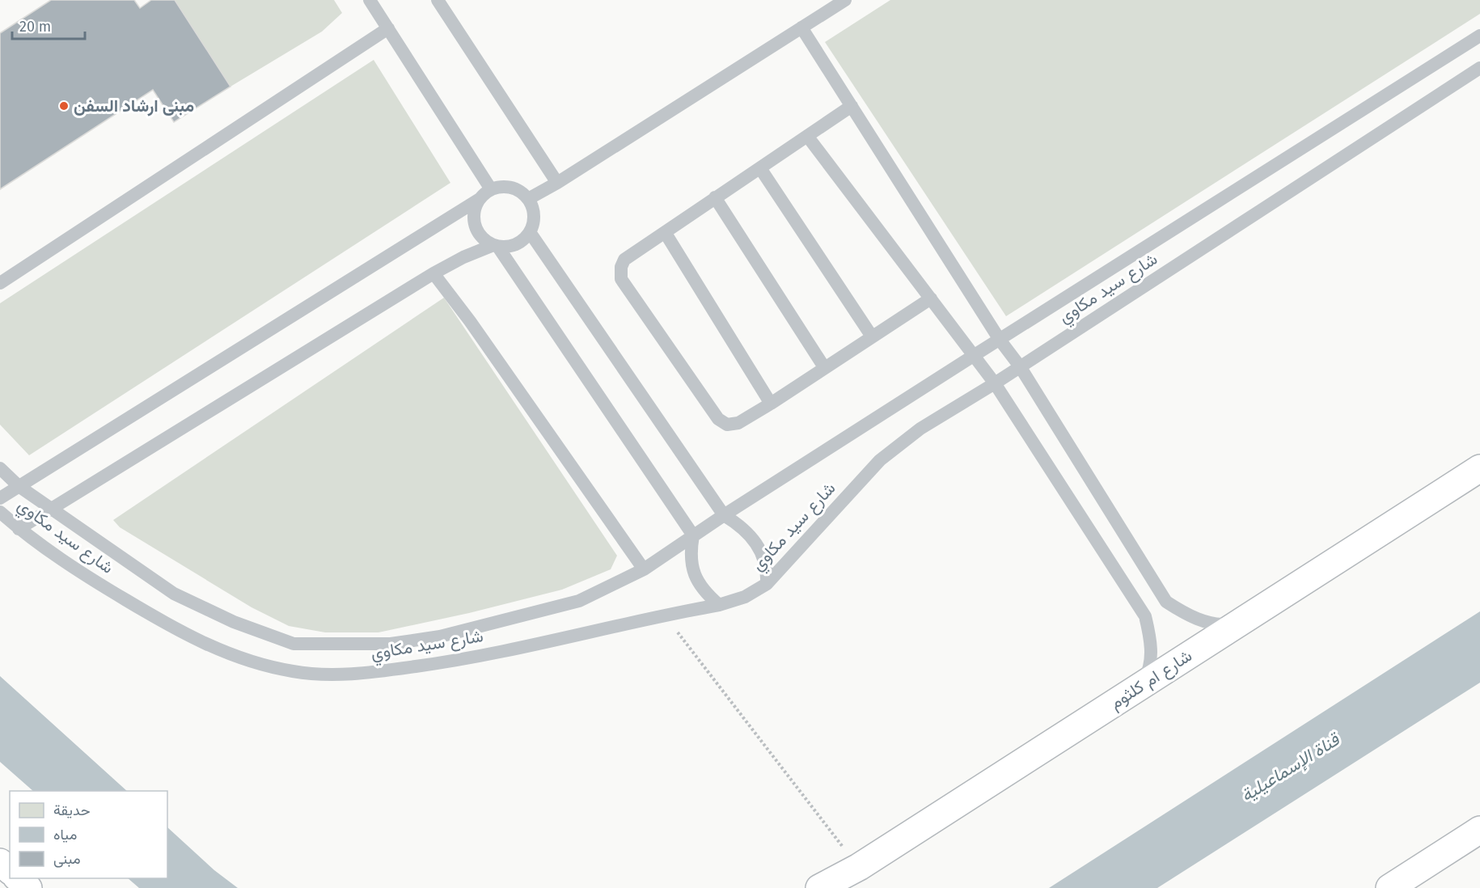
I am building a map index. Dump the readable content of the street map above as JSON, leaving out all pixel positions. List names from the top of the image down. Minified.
{"streets":{"highway":["شارع ام كلثوم"],"lane":["شارع سيد مكاوي"]},"water":["قناة الإسماعيلية"],"places":["مبنى ارشاد السفن"],"legend":["حديقة","مياه","مبنى"],"scale_bar":"20 m"}
